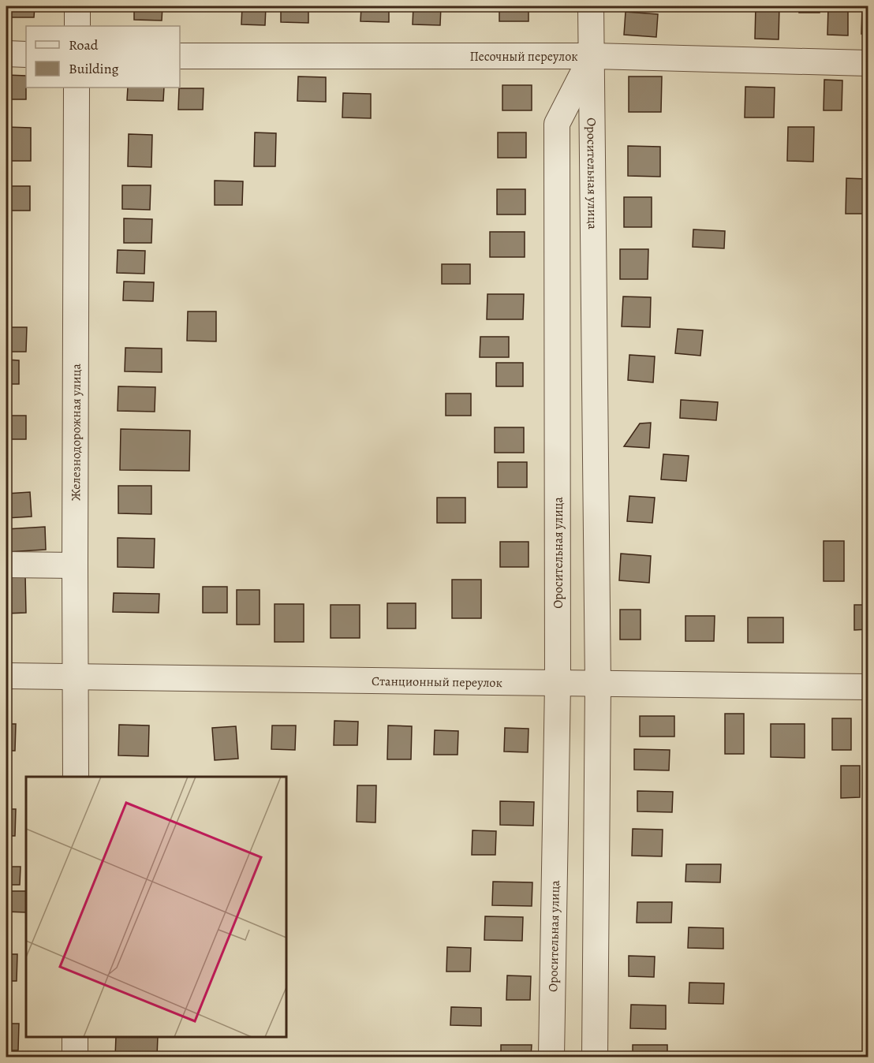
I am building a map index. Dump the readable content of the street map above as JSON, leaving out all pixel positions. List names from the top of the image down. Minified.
{"streets":{"street":["Песочный переулок","Оросительная улица","Железнодорожная улица","Станционный переулок"]},"crossings":[["Песочный переулок","Оросительная улица"],["Оросительная улица","Станционный переулок"],["Железнодорожная улица","Станционный переулок"]],"legend":["Road","Building"]}
